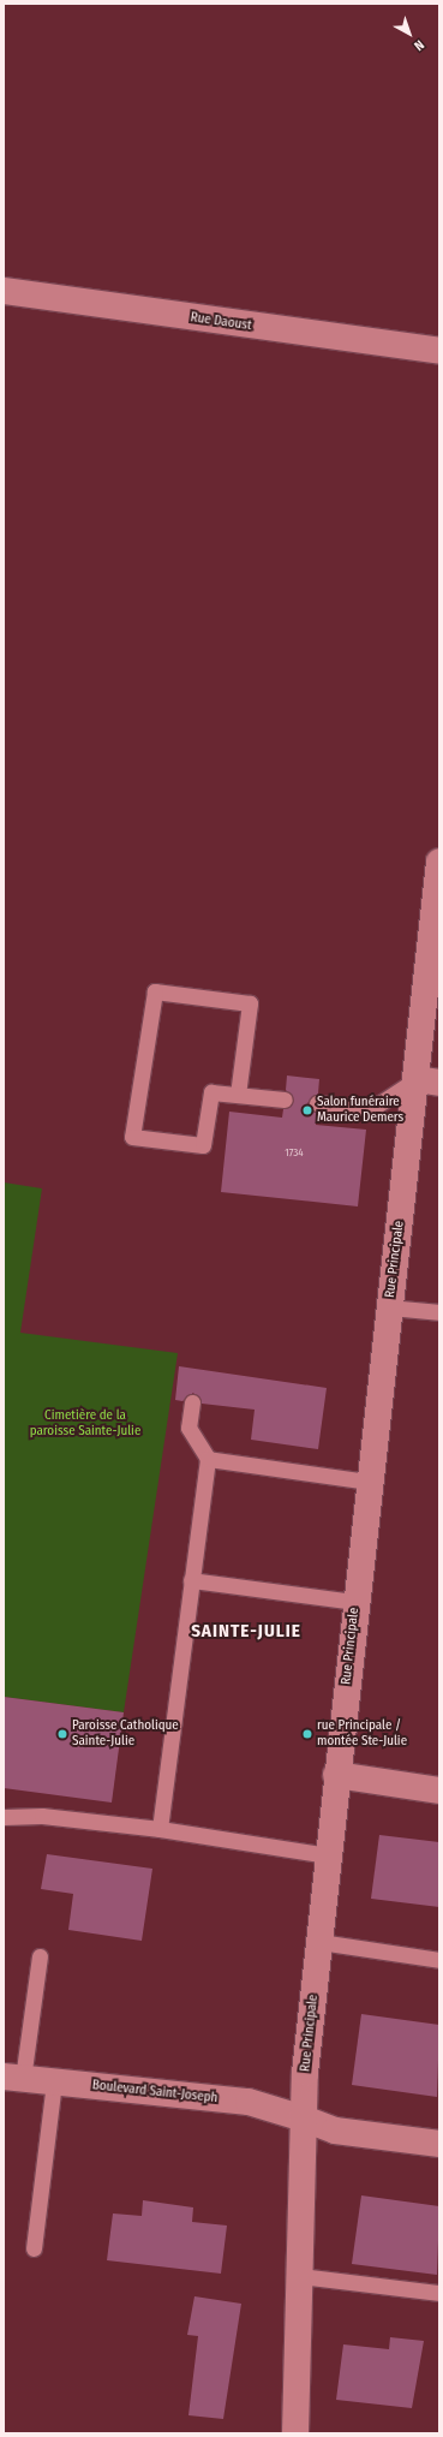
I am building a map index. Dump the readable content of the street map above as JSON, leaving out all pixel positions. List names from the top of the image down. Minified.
{"streets":{"street":["Rue Daoust","Rue Principale","Boulevard Saint-Joseph"]},"crossings":[["Rue Principale","Boulevard Saint-Joseph"]],"districts":["SAINTE-JULIE"],"parks":["Cimetière de la paroisse Sainte-Julie"],"places":["Salon funéraire Maurice Demers","Paroisse Catholique Sainte-Julie","rue Principale / montée Ste-Julie"],"house_numbers":["1734"],"north":"bottom right"}
